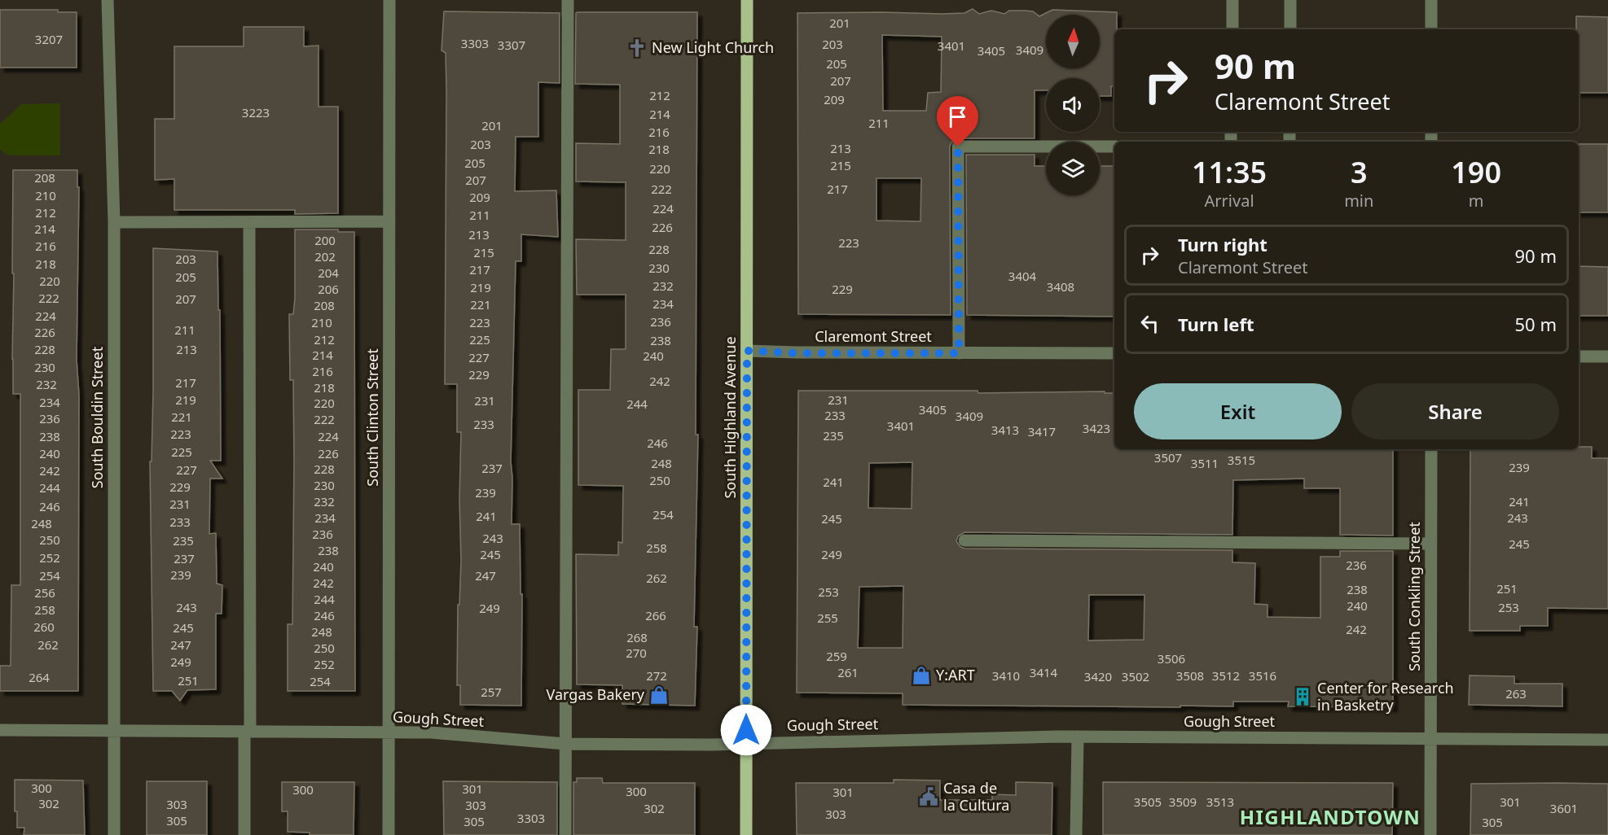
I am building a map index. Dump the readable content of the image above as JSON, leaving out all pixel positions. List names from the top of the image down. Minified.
{"streets":{"main road":["South Highland Avenue"],"street":["Claremont Street","South Bouldin Street","South Clinton Street","South Conkling Street","Gough Street"]},"crossings":[["Claremont Street","South Highland Avenue"],["South Bouldin Street","Gough Street"],["South Clinton Street","Gough Street"],["South Highland Avenue","Gough Street"],["South Conkling Street","Gough Street"]],"districts":["HIGHLANDTOWN"],"places":{"church":["New Light Church"],"shop":["Y:ART","Vargas Bakery"],"building":["Center for Research in Basketry"],"public building":["Casa de la Cultura"]},"house_numbers":["201","3207","3303","203","3307","3401","3409","3405","205","207","212","209","3223","214","211","201","216","203","213","218","205","215","220","208","207","222","217","210","209","224","212","211","226","214","213","200","223","216","228","215","202","203","218","230","217","204","3404","205","220","232","3408","219","206","229","222","207","234","221","208","224","236","210","223","211","226","212","225","238","228","213","214","240","227","230","216","229","242","217","232","218","219","231","231","234","220","244","3405","233","3409","221","236","222","233","3401","3423","3413","3417","223","235","238","224","246","225","240","226","3507","3515","248","3511","239","237","228","227","242","250","241","230","229","244","239","232","241","231","246","254","241","234","243","245","233","248","236","243","250","235","245","258","238","245","249","252","237","236","240","239","254","247","262","242","251","238","253","256","244","240","243","253","249","258","246","266","255","260","245","242","248","268","262","247","250","270","259","3506","249","252","261","3414","272","3410","3508","3512","3516","3420","3502","264","251","254","257","263","300","301","300","300","301","3505","3509","3513","301","302","303","303","302","3601","303","3303","305","305","305"],"north":"top","page":{"turn":["90 m","Claremont Street"],"eta":["11:35","Arrival","3","min","190","m"],"list":[{"name":"Turn right","note":"Claremont Street","value":"90 m"},{"name":"Turn left","value":"50 m"}],"buttons":["Exit","Share"]}}
